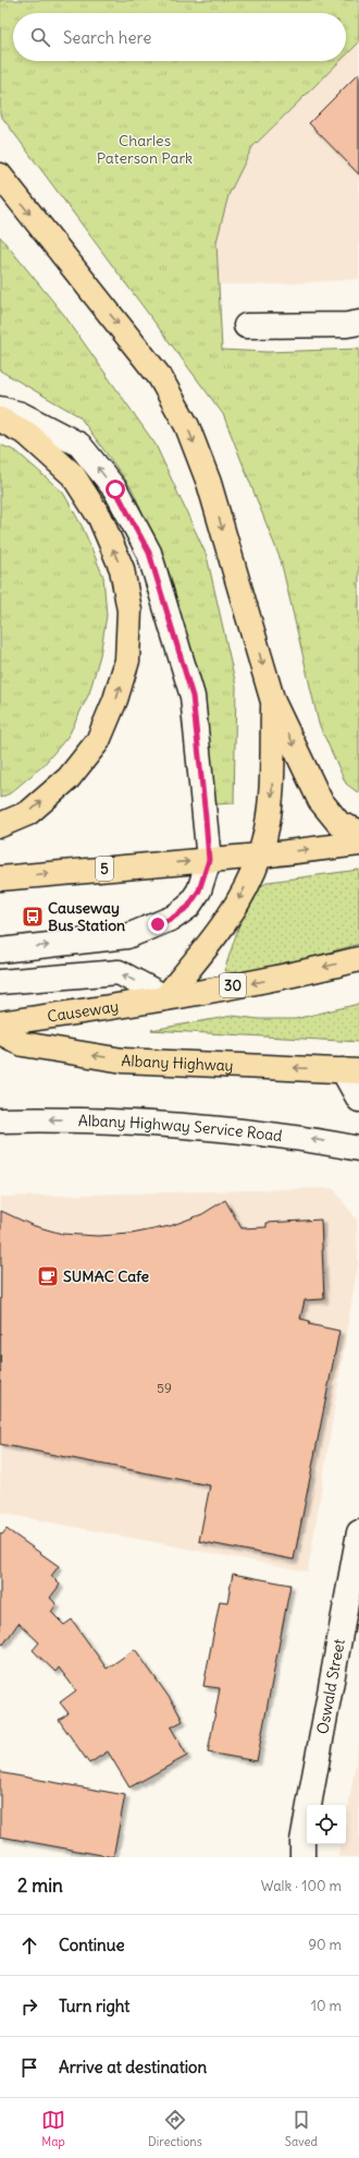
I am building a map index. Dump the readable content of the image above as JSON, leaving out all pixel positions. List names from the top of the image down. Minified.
{"streets":{"main road":["5","30","Causeway","Albany Highway"],"street":["Albany Highway Service Road","Oswald Street"]},"crossings":[["30","Causeway"]],"parks":["Charles Paterson Park"],"places":{"bus stop":["Causeway Bus Station"],"cafe":["SUMAC Cafe"]},"house_numbers":["59"],"page":{"search":"Search here","heading":["2 min","Walk · 100 m"],"list":[["Continue","90 m"],["Turn right","10 m"],"Arrive at destination"],"nav":["Map","Directions","Saved"]}}
